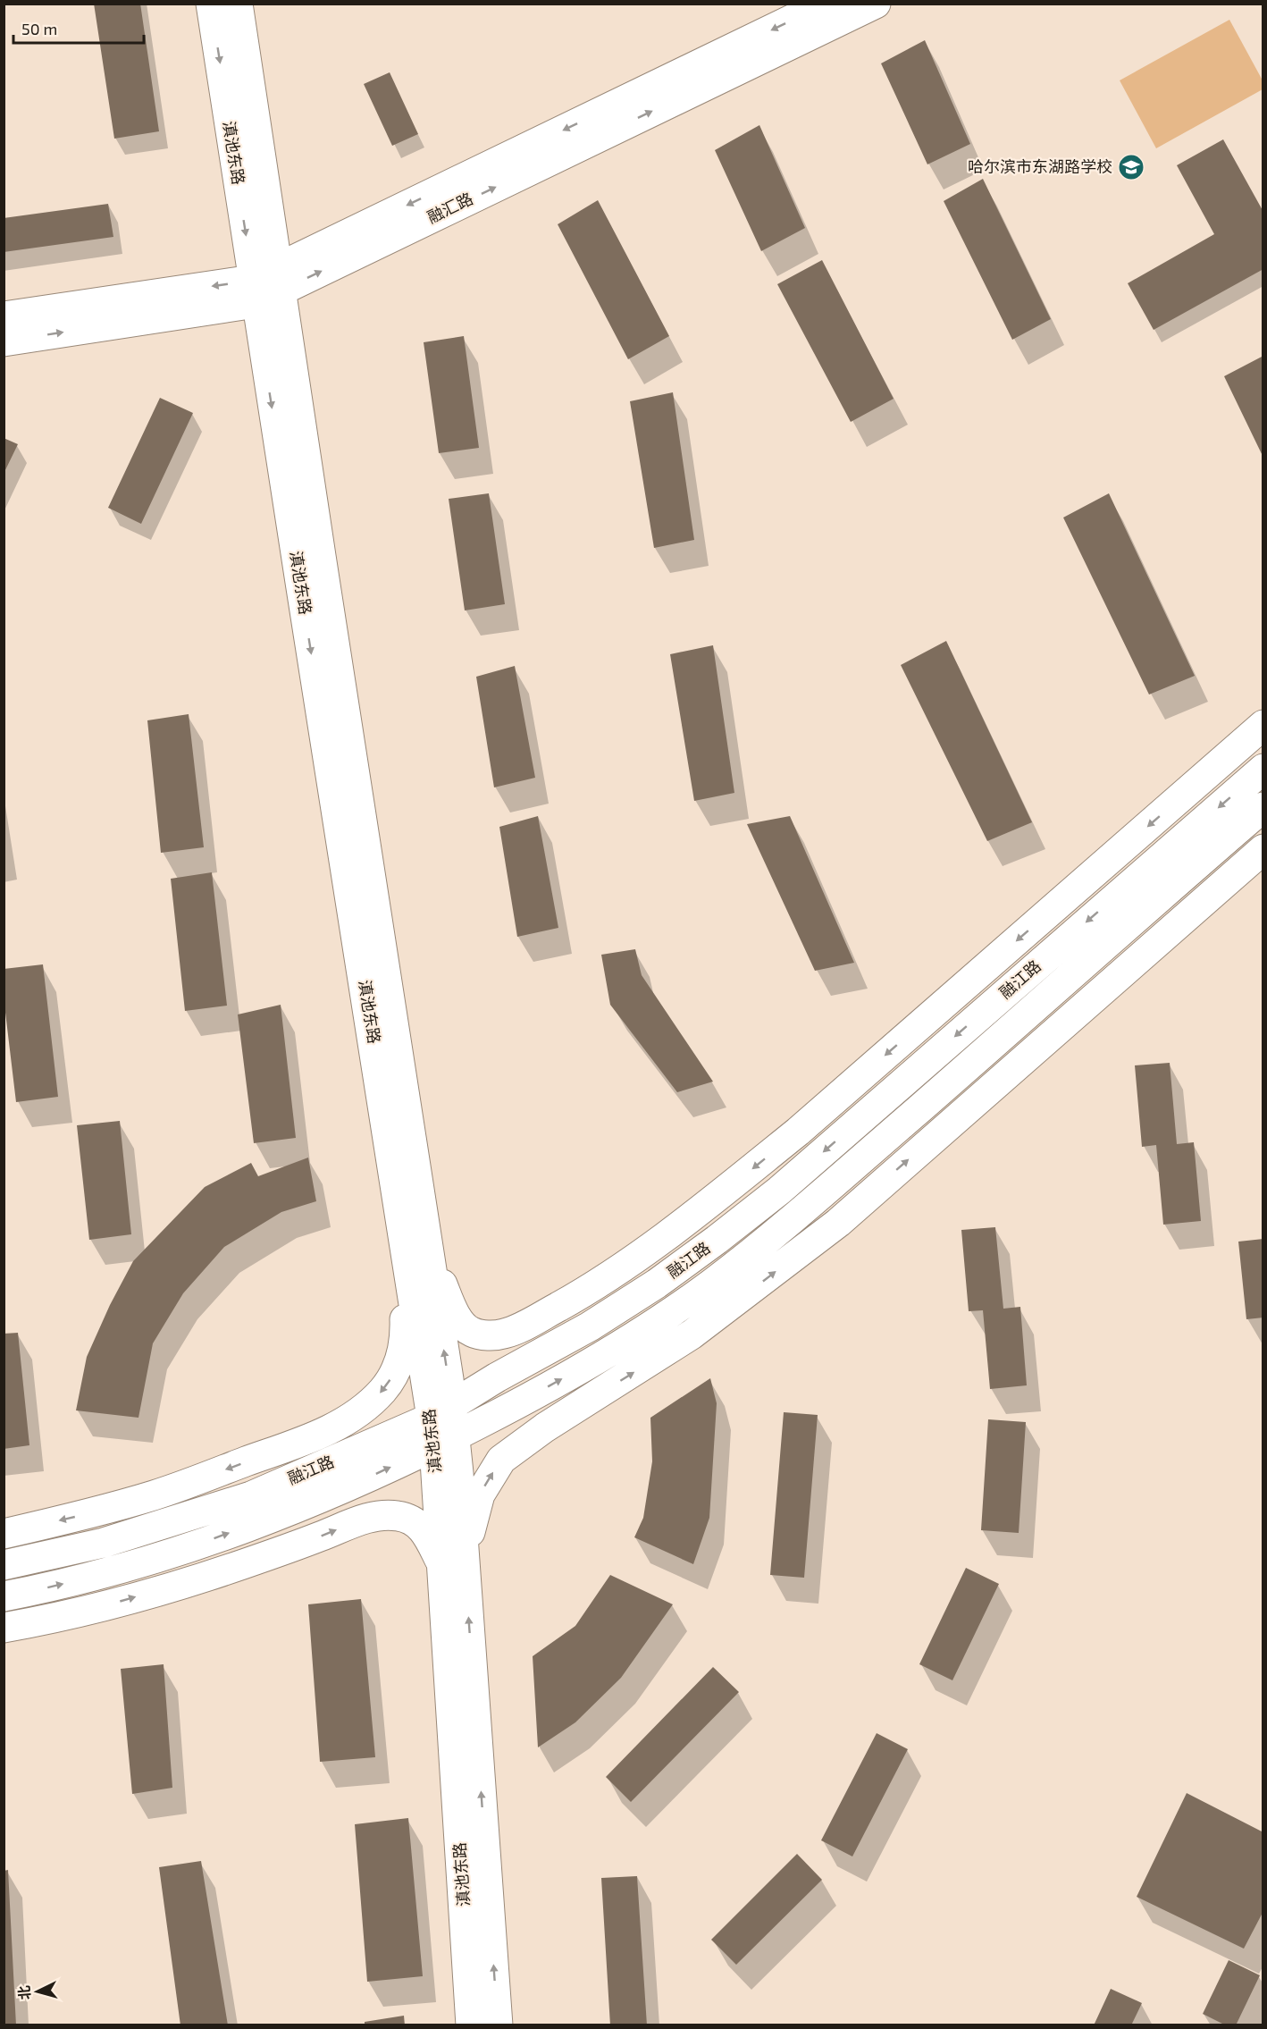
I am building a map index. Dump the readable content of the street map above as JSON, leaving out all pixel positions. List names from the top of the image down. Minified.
{"streets":{"street":["滇池东路","融汇路","融江路"]},"crossings":[["滇池东路","融汇路"],["滇池东路","融江路"]],"places":{"school or university":["哈尔滨市东湖路学校"]},"scale_bar":"50 m","north":"left"}
